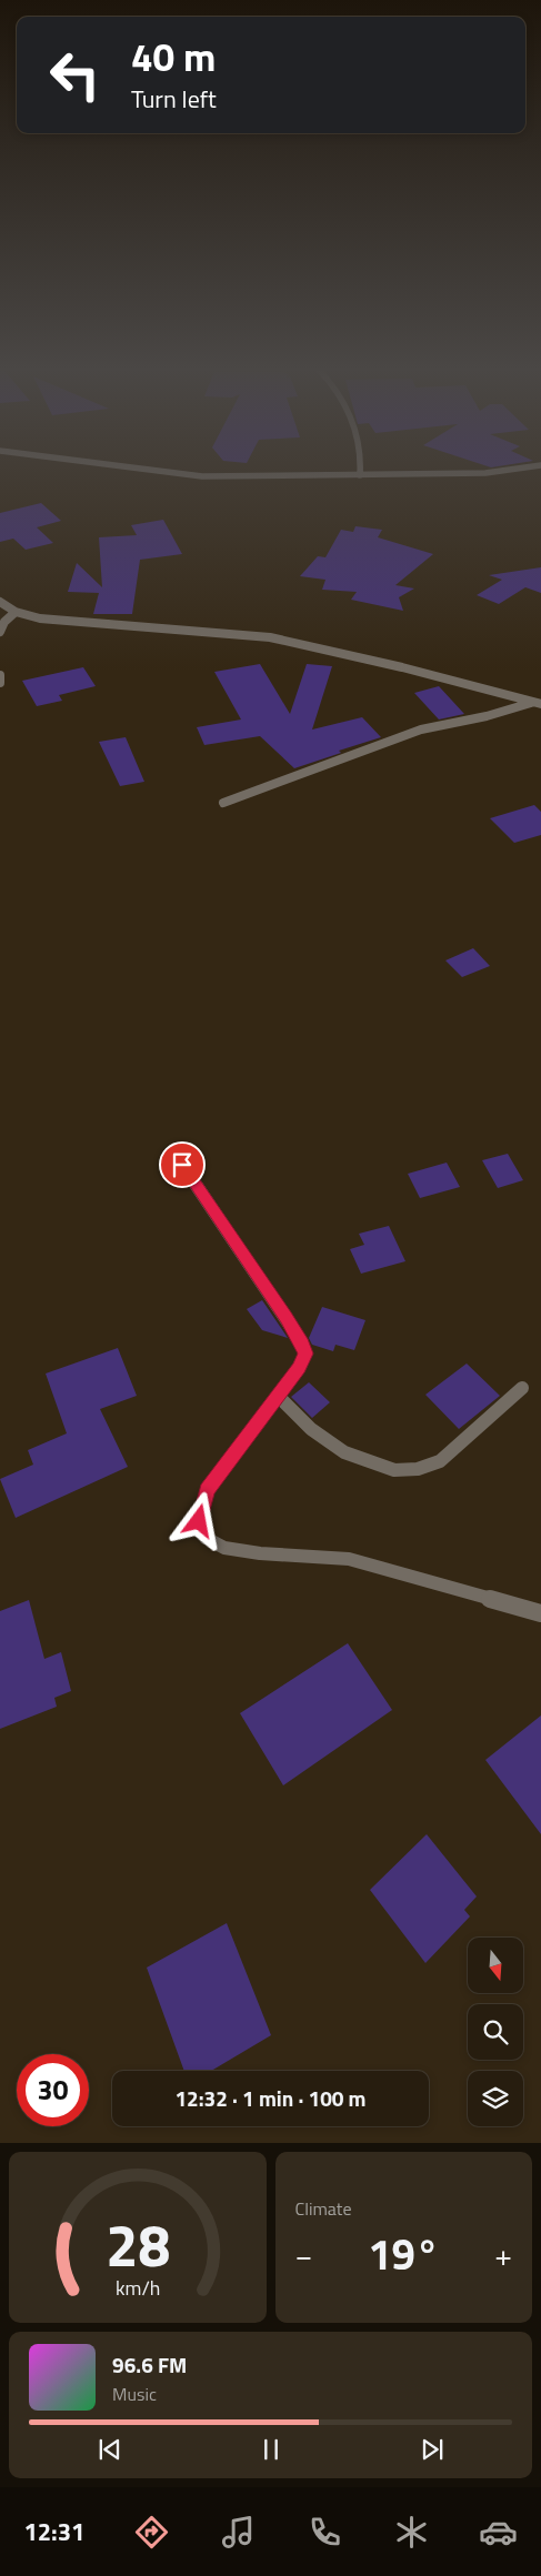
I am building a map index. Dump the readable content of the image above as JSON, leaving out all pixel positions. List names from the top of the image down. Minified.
{"north":"bottom","page":{"turn":["40 m","Turn left"],"limit":"30","trip":"12:32 · 1 min · 100 m","tile":"Climate","heat":["−","19°","+"],"song":["96.6 FM","Music"],"tabs":"12:31","gauge":["28","km/h"]}}
